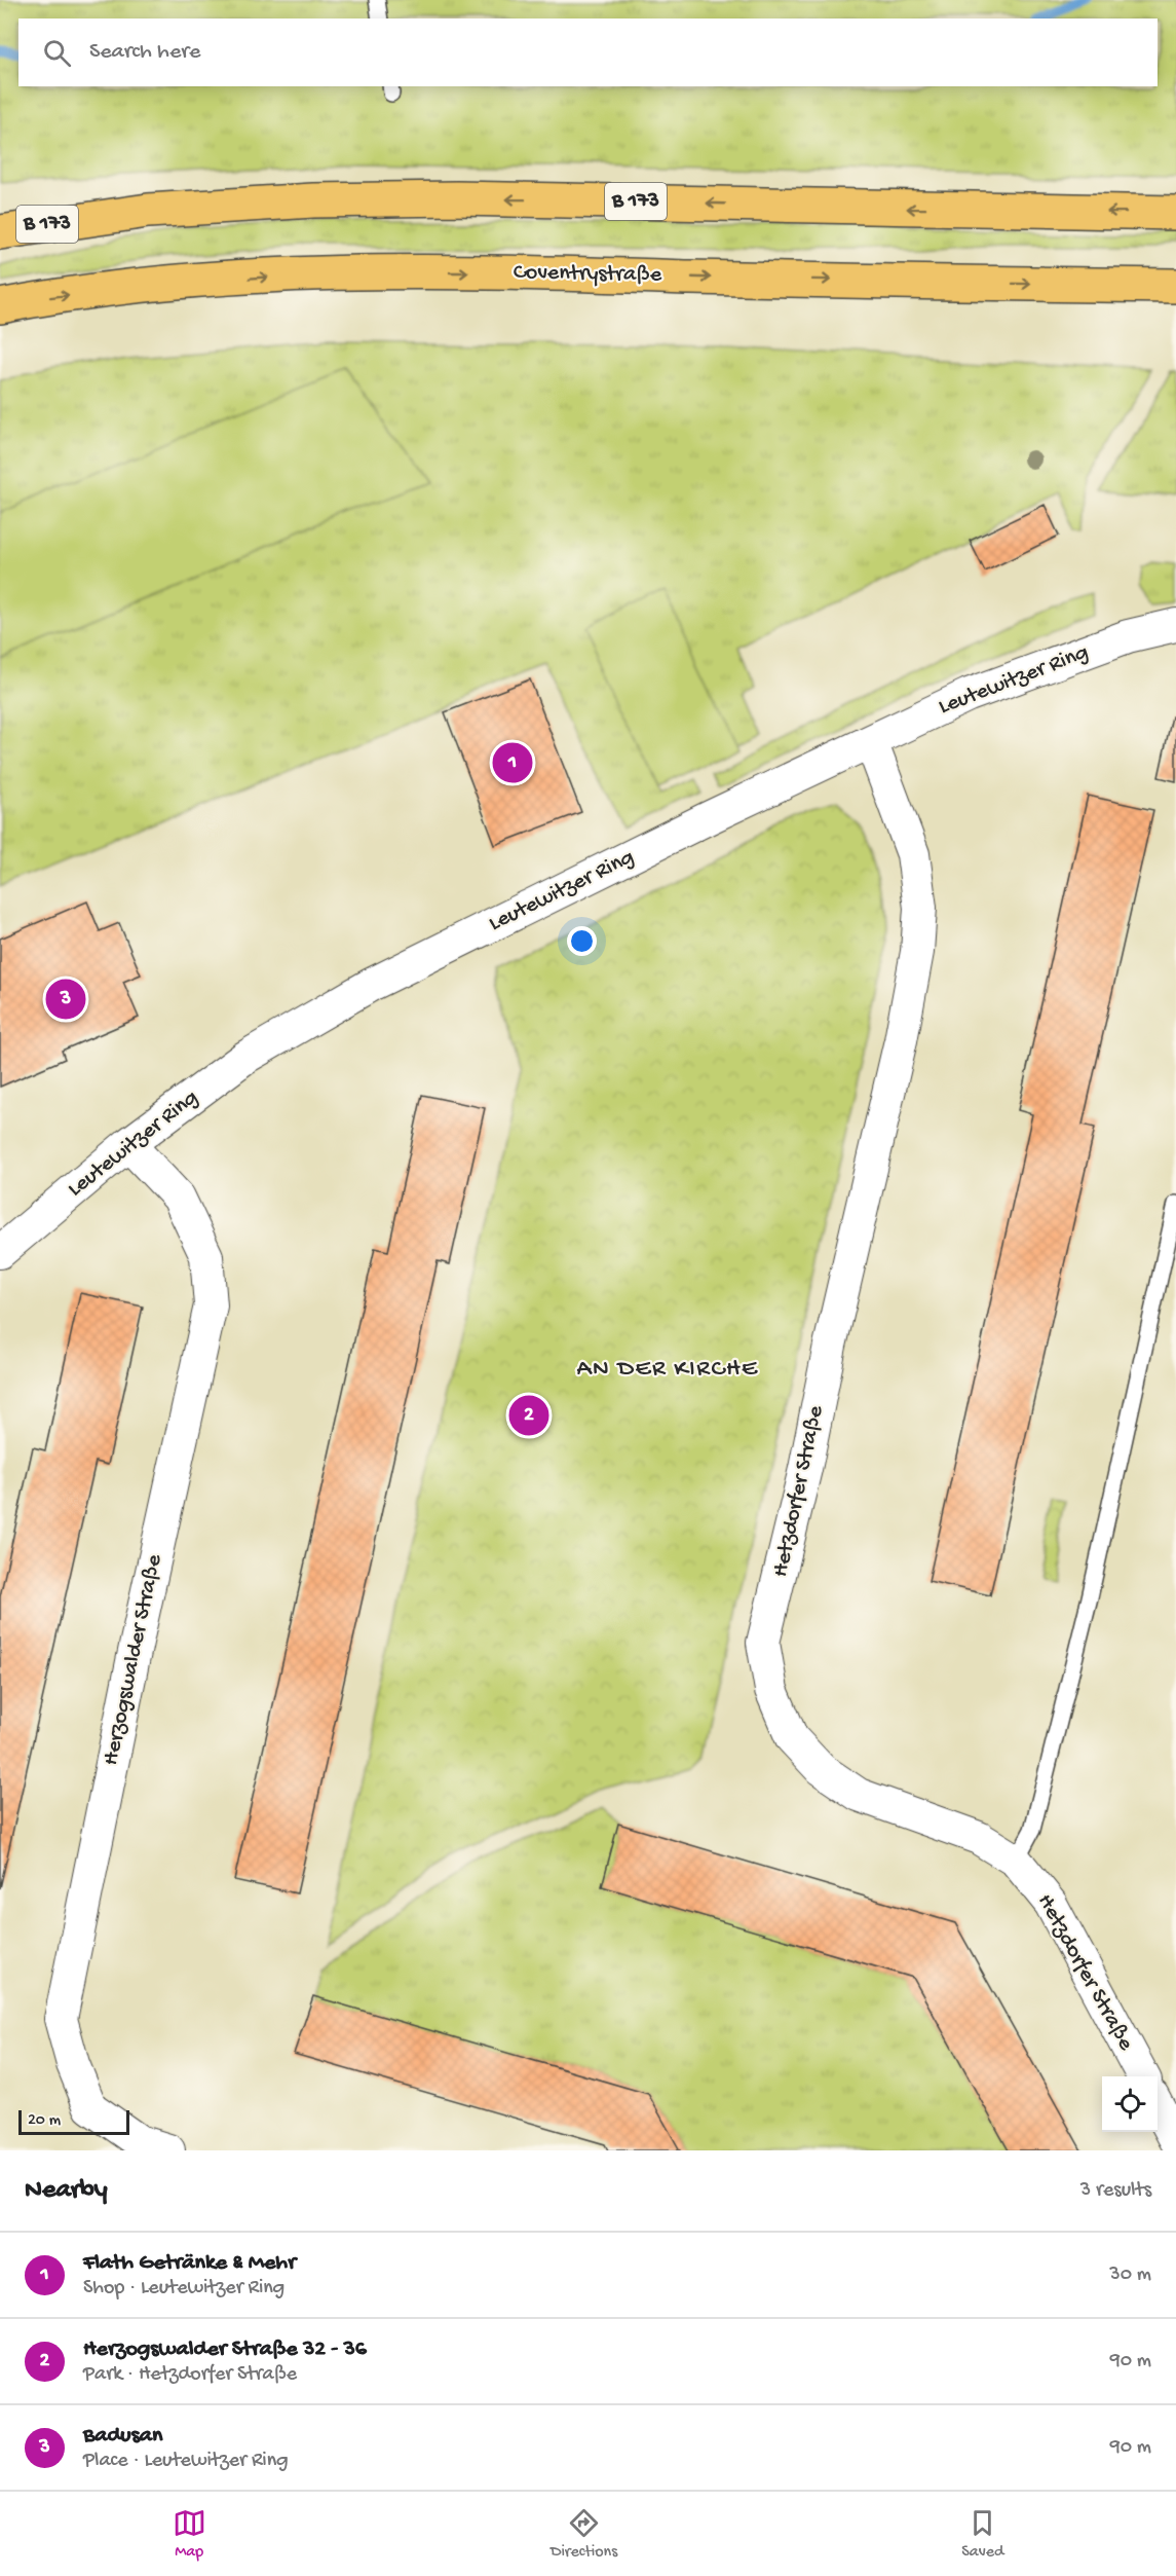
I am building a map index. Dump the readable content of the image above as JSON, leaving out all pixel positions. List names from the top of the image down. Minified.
{"streets":{"main road":["B 173","Coventrystraße"],"street":["Leutewitzer Ring","Hetzdorfer Straße","Herzogswalder Straße"]},"crossings":[["Leutewitzer Ring","Hetzdorfer Straße"],["Leutewitzer Ring","Herzogswalder Straße"]],"districts":["AN DER KIRCHE"],"scale_bar":"20 m","page":{"search":"Search here","pins":["1","3","2"],"scale":"20 m","heading":["Nearby","3 results"],"list":[{"mark":"1","name":"Flath Getränke & Mehr","note":"Shop · Leutewitzer Ring","value":"30 m"},{"mark":"2","name":"Herzogswalder Straße 32 - 36","note":"Park · Hetzdorfer Straße","value":"90 m"},{"mark":"3","name":"Badusan","note":"Place · Leutewitzer Ring","value":"90 m"}],"nav":["Map","Directions","Saved"]}}
